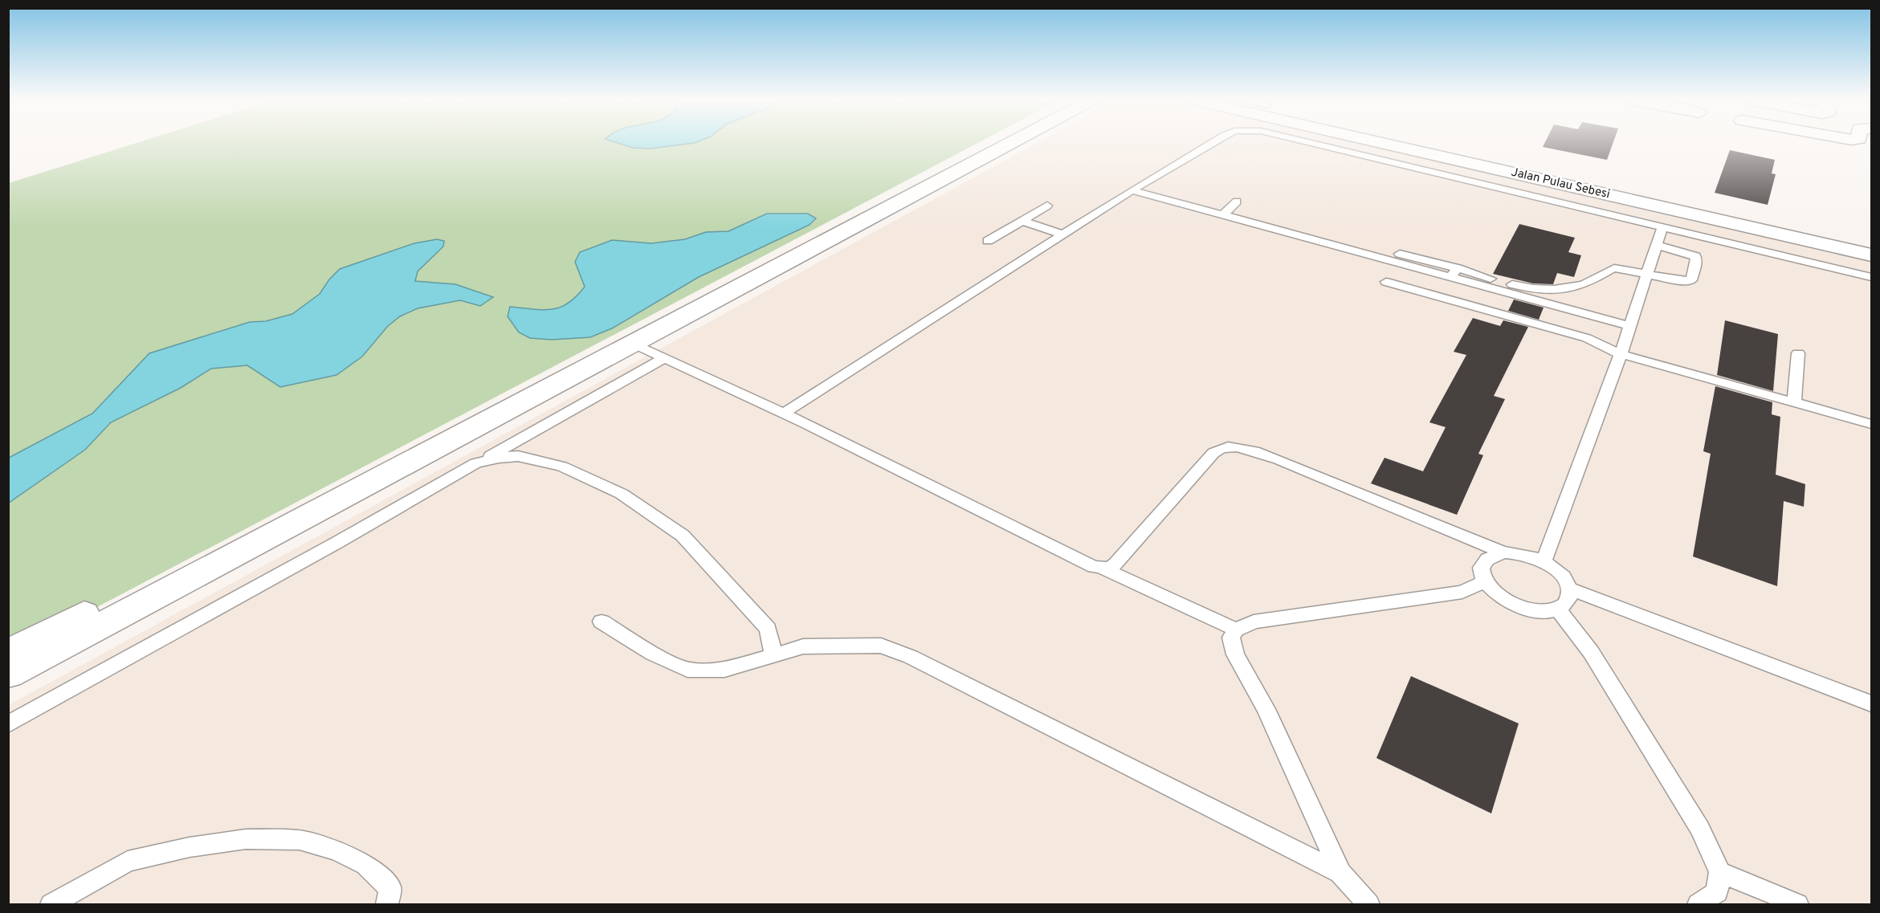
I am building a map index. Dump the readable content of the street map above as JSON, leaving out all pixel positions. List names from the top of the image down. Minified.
{"streets":{"street":["Jalan Pulau Sebesi"]}}
